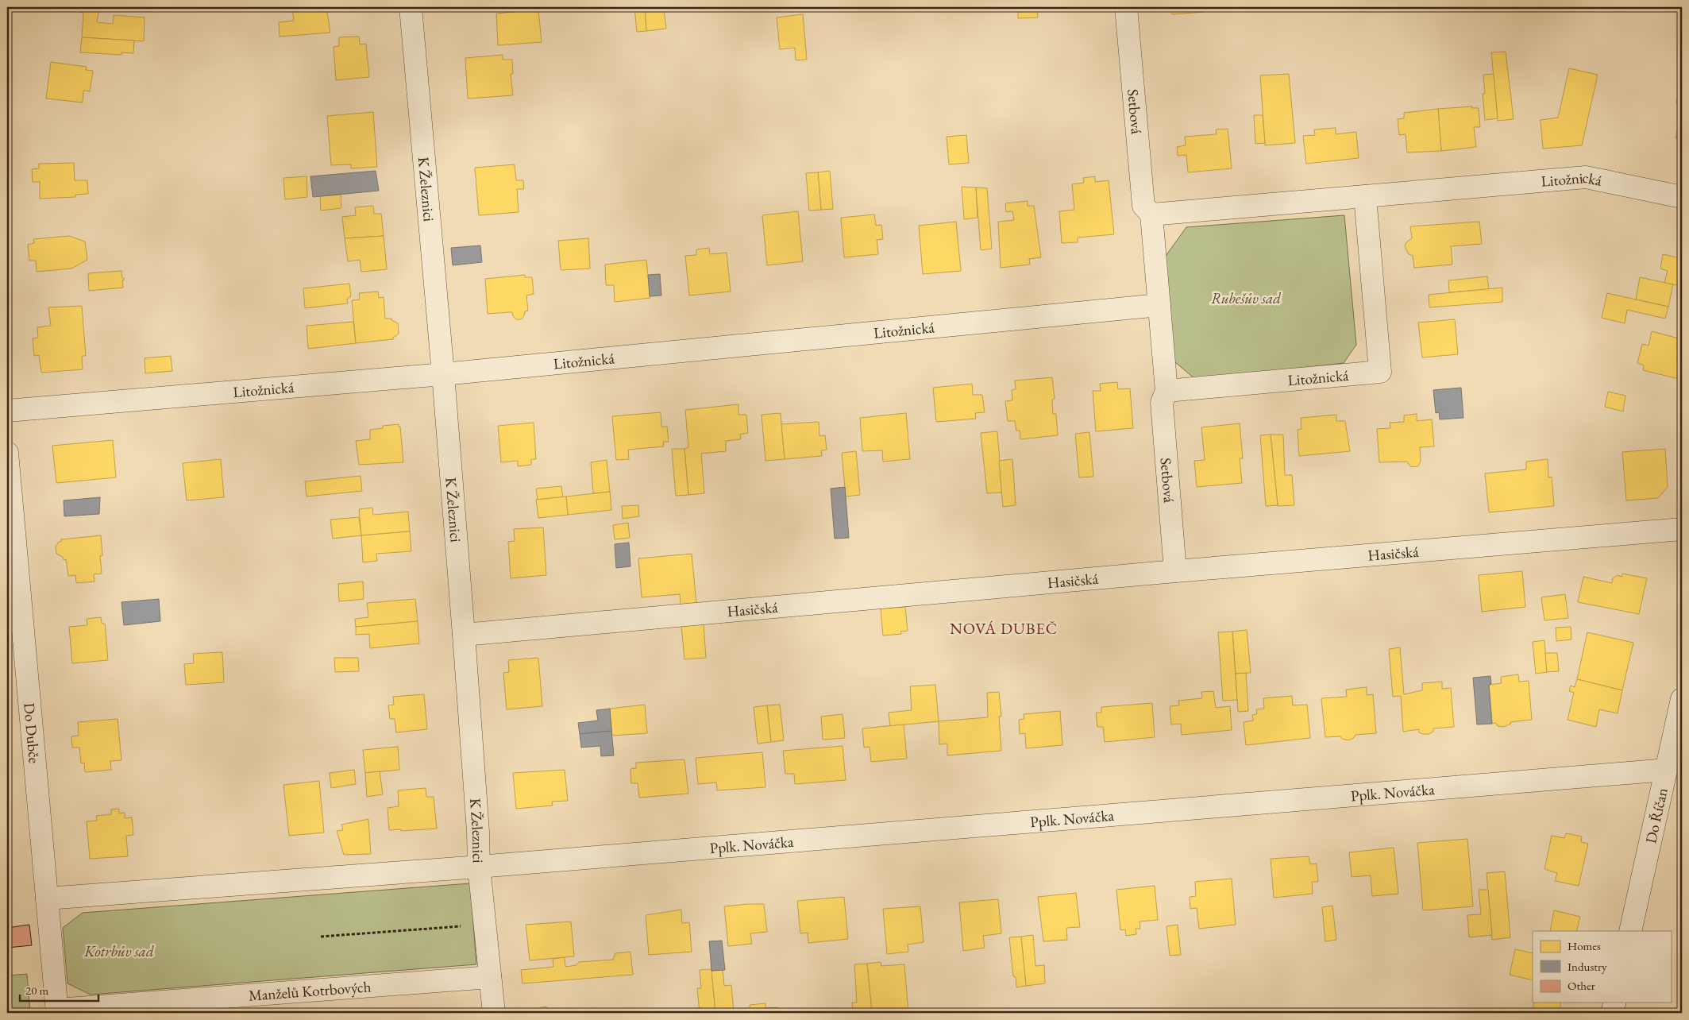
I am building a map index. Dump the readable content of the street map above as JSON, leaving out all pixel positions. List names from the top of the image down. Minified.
{"streets":{"street":["Setbová","Litožnická","K Železnici","Hasičská","Do Dubče","Pplk. Nováčka","Do Říčan","Manželů Kotrbových"]},"crossings":[["Setbová","Litožnická"],["Setbová","Hasičská"],["Litožnická","K Železnici"],["K Železnici","Hasičská"],["K Železnici","Pplk. Nováčka"],["K Železnici","Manželů Kotrbových"],["Do Dubče","Manželů Kotrbových"],["Pplk. Nováčka","Do Říčan"]],"districts":["NOVÁ DUBEČ"],"parks":["Rubešův sad","Kotrbův sad"],"legend":["Homes","Industry","Other"],"scale_bar":"20 m"}
